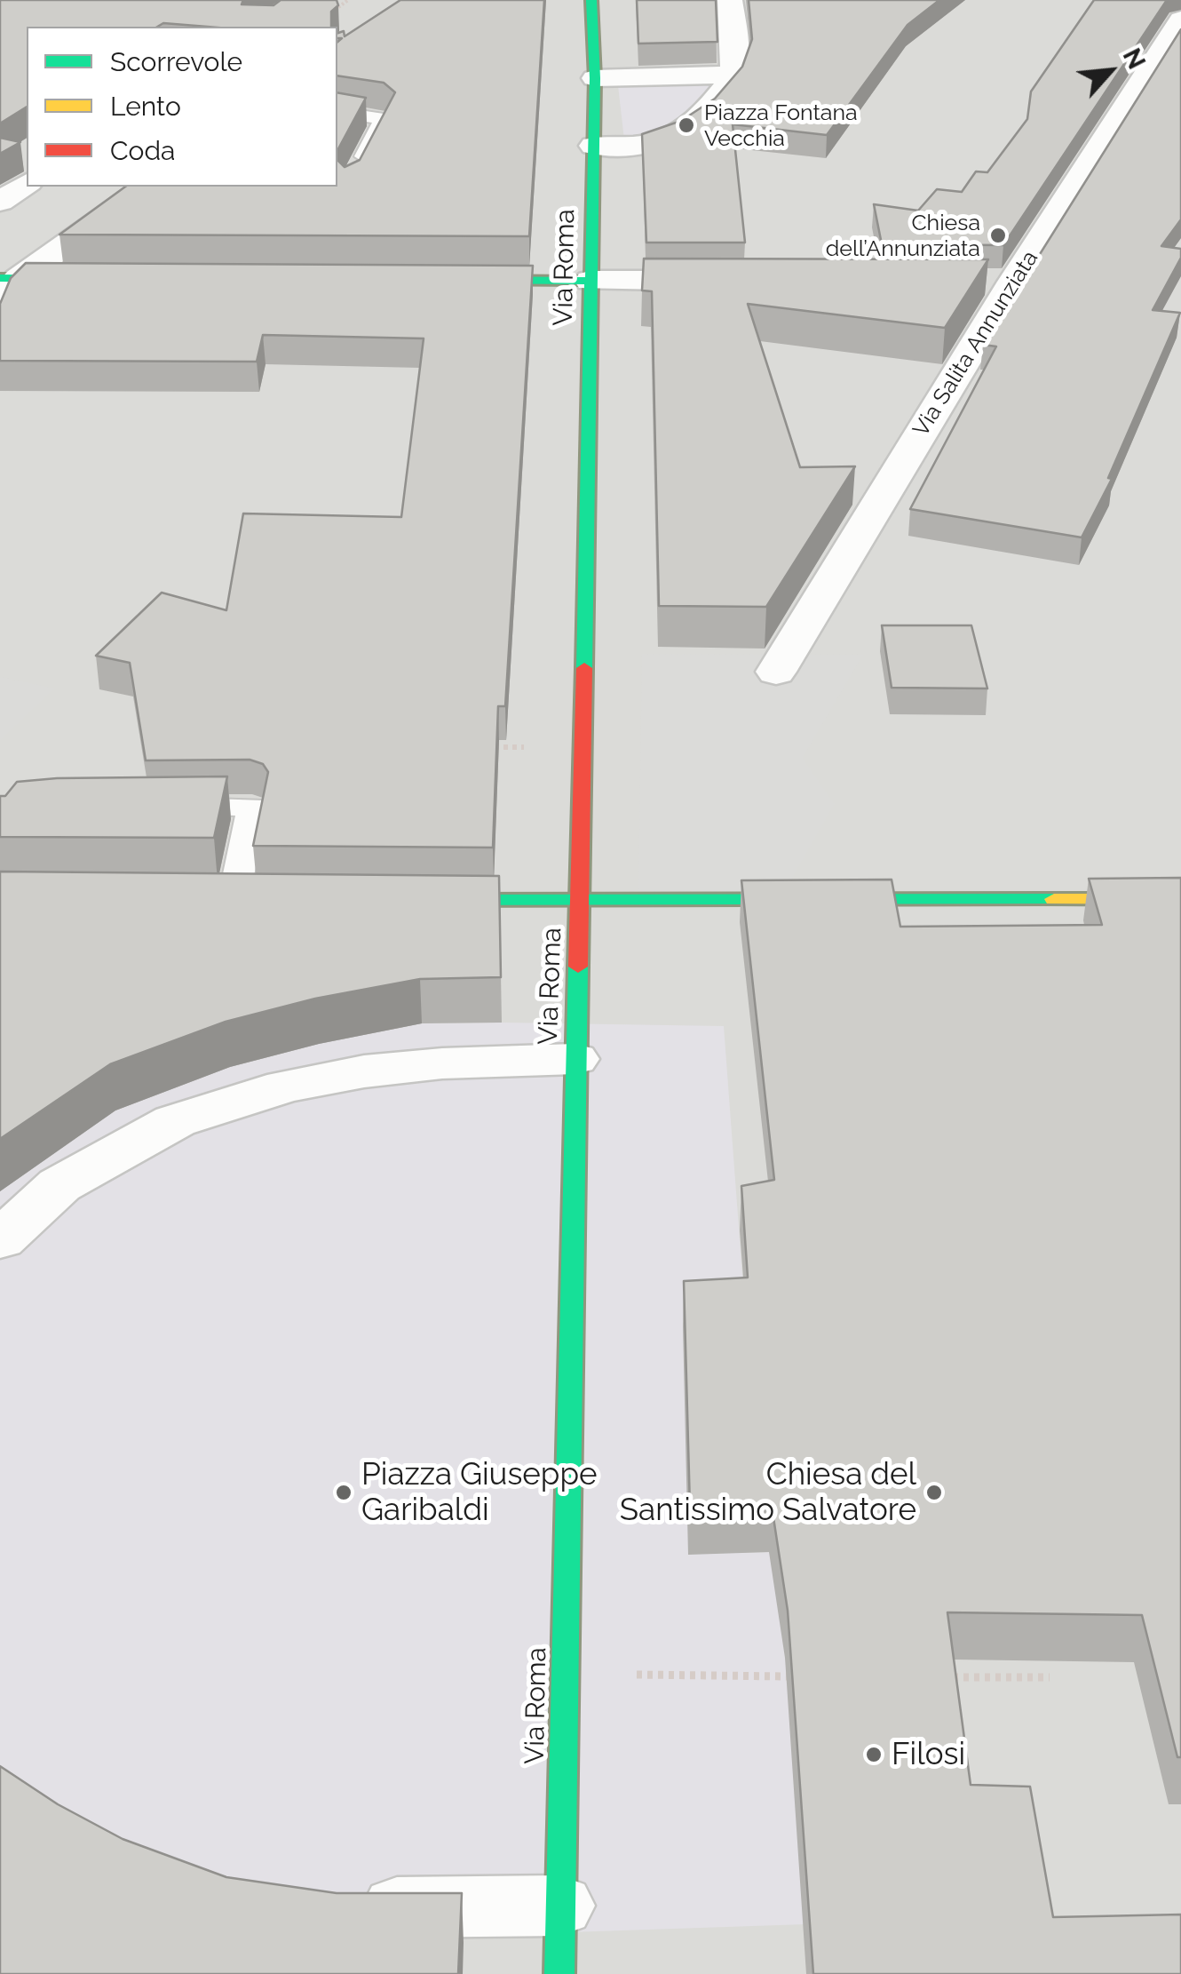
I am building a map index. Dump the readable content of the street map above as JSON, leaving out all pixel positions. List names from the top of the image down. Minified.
{"streets":{"main road":["Via Roma"],"street":["Via Salita Annunziata"]},"places":["Piazza Fontana Vecchia","Chiesa dell’Annunziata","Piazza Giuseppe Garibaldi","Chiesa del Santissimo Salvatore","Filosi"],"legend":["Scorrevole","Lento","Coda"],"north":"top right"}
